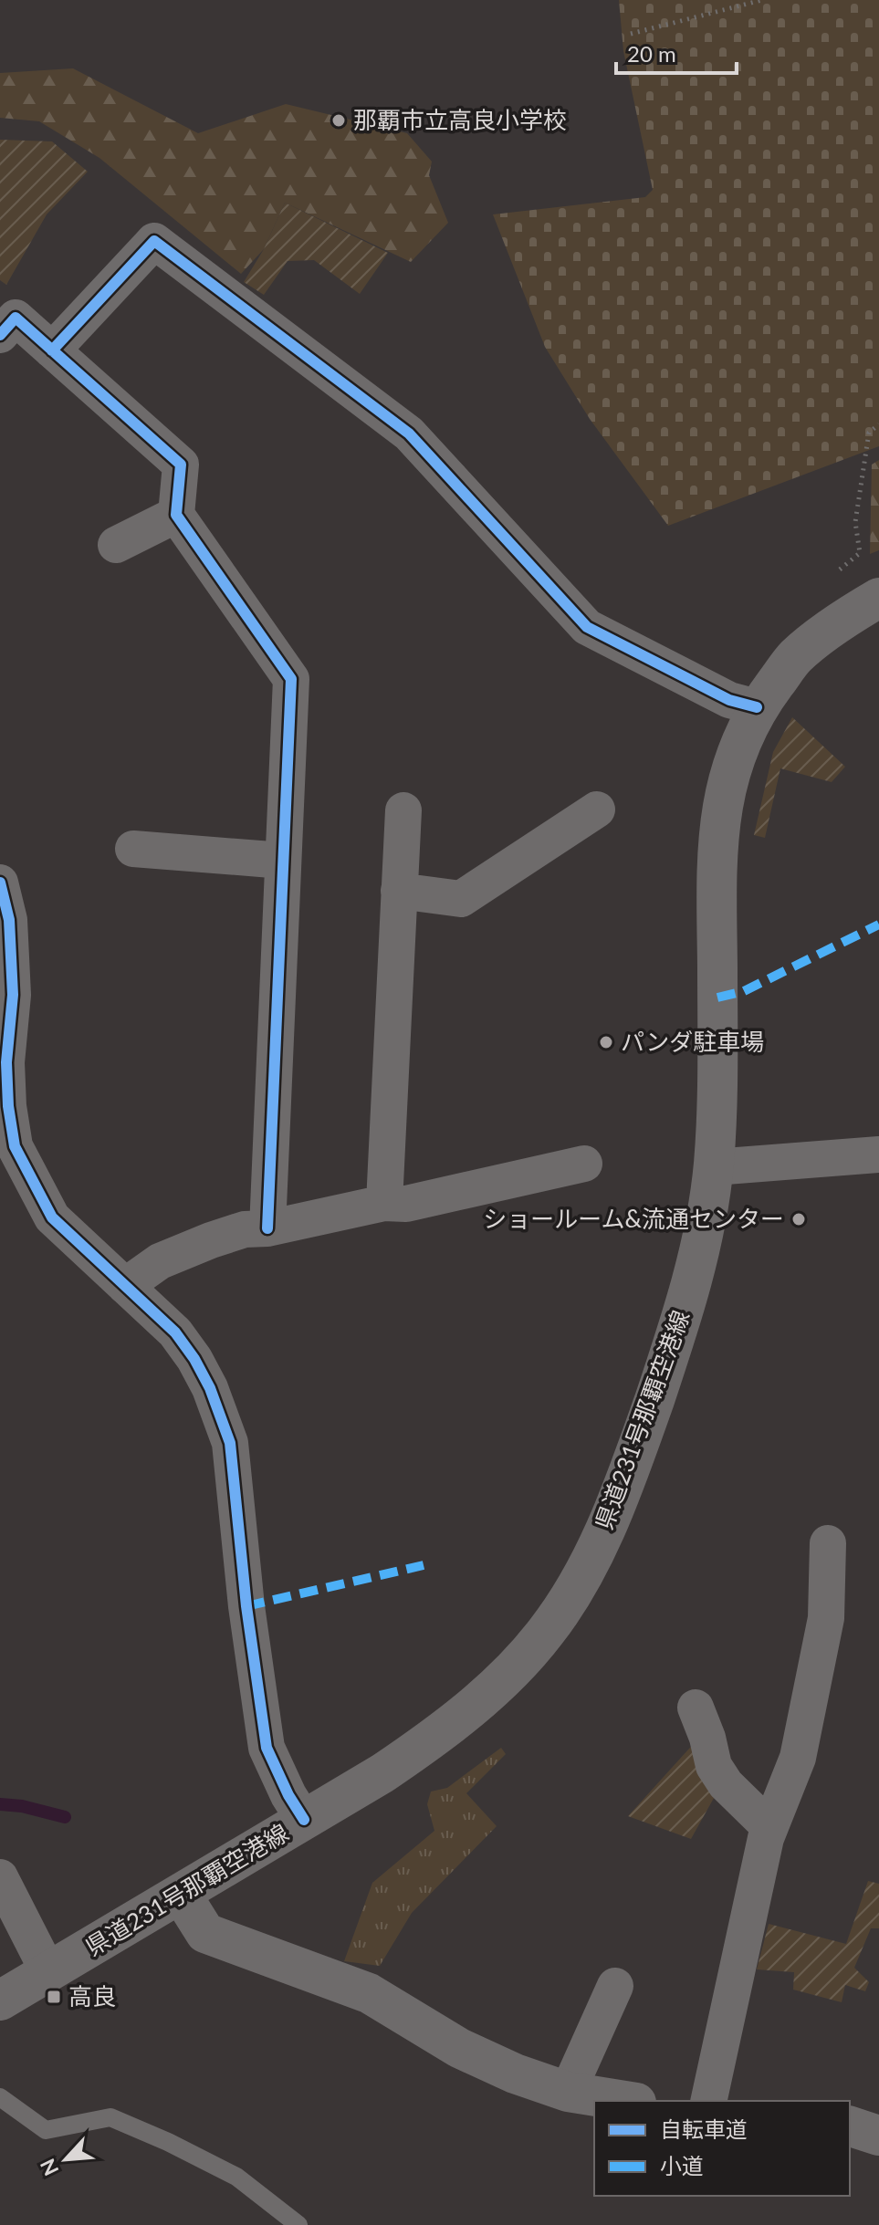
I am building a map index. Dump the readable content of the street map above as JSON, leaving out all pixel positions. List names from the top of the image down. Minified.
{"streets":{"main road":["県道231号那覇空港線"]},"places":{"other":["那覇市立高良小学校","パンダ駐車場","ショールーム&流通センター"],"transit":["高良"]},"legend":["自転車道","小道"],"scale_bar":"20 m","north":"bottom left"}
